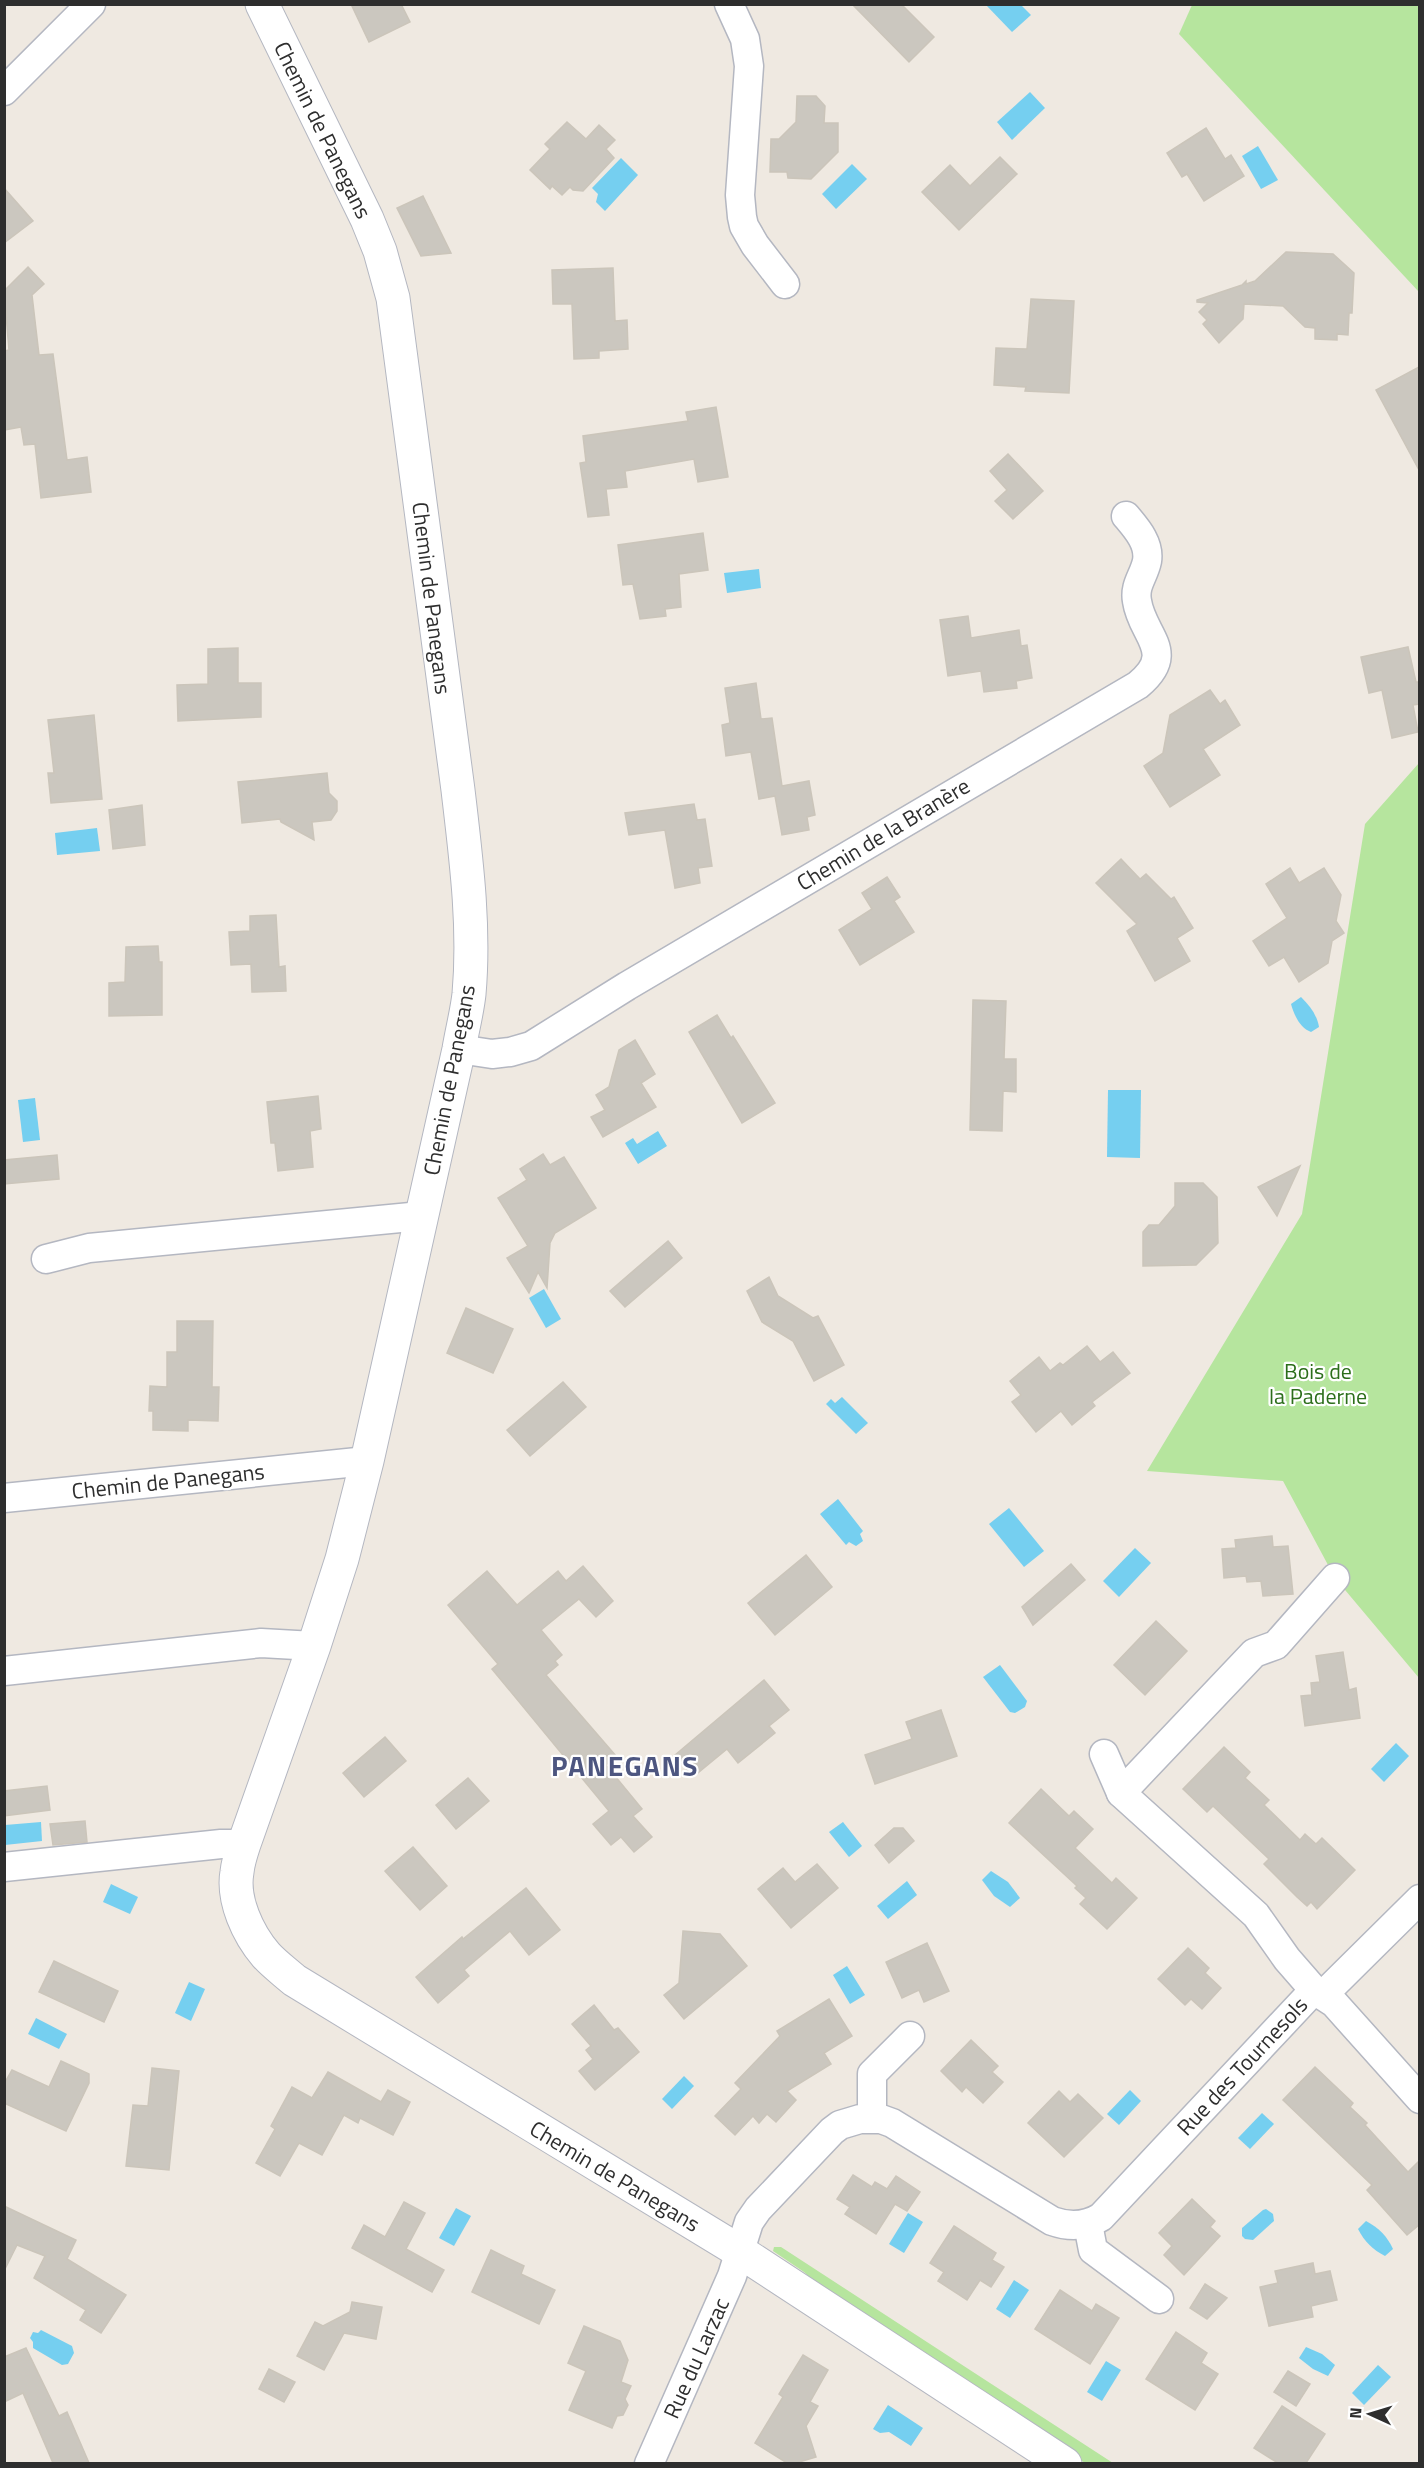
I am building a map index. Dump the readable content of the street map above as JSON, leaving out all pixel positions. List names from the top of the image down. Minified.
{"streets":{"street":["Chemin de Panegans","Chemin de la Branère","Rue des Tournesols","Rue du Larzac"]},"crossings":[["Chemin de Panegans","Chemin de la Branère"],["Chemin de Panegans","Rue du Larzac"]],"districts":["PANEGANS"],"parks":["Bois de la Paderne"],"north":"left"}
